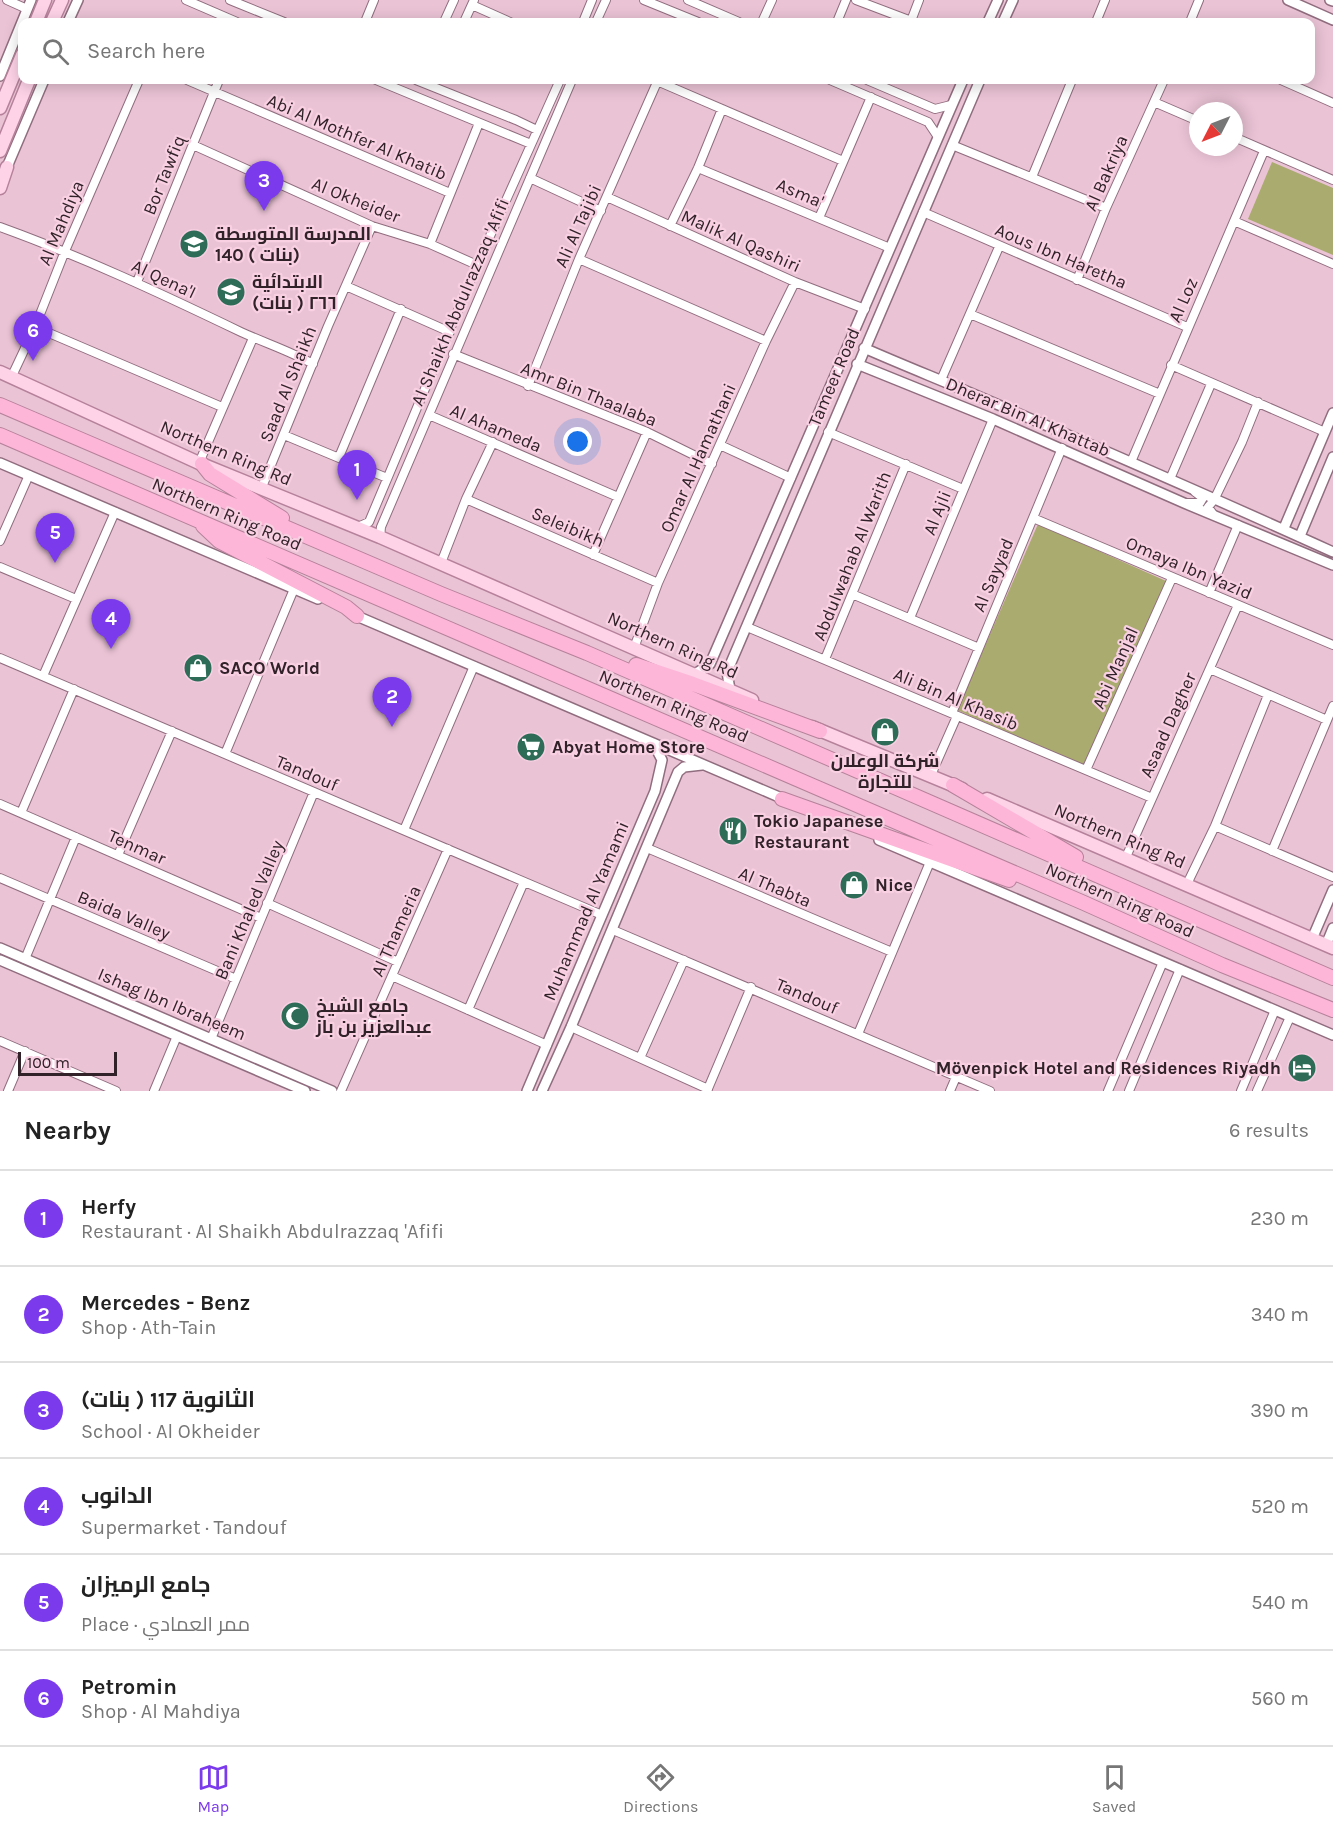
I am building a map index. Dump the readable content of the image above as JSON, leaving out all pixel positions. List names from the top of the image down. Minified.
{"streets":{"highway":["Northern Ring Road"],"main road":["Northern Ring Rd"],"street":["Abi Al Mothfer Al Khatib","Al Bakriya","Bor Tawfiq","Asma'","Al Okheider","Al Mahdiya","Ali Al Tajibi","Malik Al Qashiri","Aous Ibn Haretha","Al Qena'I","Al Loz","Al Shaikh Abdulrazzaq 'Afifi","Tameer Road","Saad Al Shaikh","Amr Bin Thaalaba","Dherar Bin Al Khattab","Al Ahameda","Omar Al Hamathani","Al Ajli","Seleibikh","Abdulwahab Al Warith","Omaya Ibn Yazid","Al Sayyad","Abi Manjal","Ali Bin Al Khasib","Asaad Dagher","Tandouf","Tenmar","Al Thabta","Bani Khaled Valley","Muhammad Al Yamami","Baida Valley","Al Thameria","Ishag Ibn Ibraheem"]},"crossings":[["Abi Al Mothfer Al Khatib","Bor Tawfiq"],["Al Bakriya","Aous Ibn Haretha"],["Bor Tawfiq","Al Okheider"],["Bor Tawfiq","Al Qena'I"],["Al Okheider","Al Shaikh Abdulrazzaq 'Afifi"],["Al Okheider","Saad Al Shaikh"],["Al Mahdiya","Al Qena'I"],["Al Mahdiya","Northern Ring Rd"],["Ali Al Tajibi","Malik Al Qashiri"],["Ali Al Tajibi","Amr Bin Thaalaba"],["Malik Al Qashiri","Omar Al Hamathani"],["Aous Ibn Haretha","Al Loz"],["Aous Ibn Haretha","Tameer Road"],["Al Qena'I","Saad Al Shaikh"],["Al Loz","Dherar Bin Al Khattab"],["Al Shaikh Abdulrazzaq 'Afifi","Amr Bin Thaalaba"],["Al Shaikh Abdulrazzaq 'Afifi","Al Ahameda"],["Al Shaikh Abdulrazzaq 'Afifi","Northern Ring Rd"],["Tameer Road","Dherar Bin Al Khattab"],["Tameer Road","Ali Bin Al Khasib"],["Saad Al Shaikh","Northern Ring Rd"],["Amr Bin Thaalaba","Omar Al Hamathani"],["Dherar Bin Al Khattab","Al Ajli"],["Dherar Bin Al Khattab","Al Sayyad"],["Northern Ring Rd","Omar Al Hamathani"],["Northern Ring Rd","Al Sayyad"],["Northern Ring Rd","Asaad Dagher"],["Omar Al Hamathani","Seleibikh"],["Abdulwahab Al Warith","Ali Bin Al Khasib"],["Omaya Ibn Yazid","Al Sayyad"],["Omaya Ibn Yazid","Abi Manjal"],["Omaya Ibn Yazid","Asaad Dagher"],["Al Sayyad","Ali Bin Al Khasib"],["Abi Manjal","Ali Bin Al Khasib"],["Ali Bin Al Khasib","Asaad Dagher"],["Tandouf","Bani Khaled Valley"],["Tandouf","Muhammad Al Yamami"],["Tandouf","Al Thameria"],["Tenmar","Bani Khaled Valley"],["Al Thabta","Muhammad Al Yamami"],["Bani Khaled Valley","Baida Valley"],["Bani Khaled Valley","Ishag Ibn Ibraheem"]],"places":{"school or university":["المدرسة المتوسطة 140 ( بنات)","الابتدائية ٢٦٦ ( بنات)"],"shop":["SACO World","شركة الوعلان للتجارة","Nice"],"supermarket":["Abyat Home Store"],"restaurant":["Tokio Japanese Restaurant"],"mosque":["جامع الشيخ عبدالعزيز بن باز"],"hotel":["Mövenpick Hotel and Residences Riyadh"]},"scale_bar":"100 m","north":"bottom left","page":{"search":"Search here","pins":["3","6","1","5","4","2"],"scale":"100 m","heading":["Nearby","6 results"],"list":[{"mark":"1","name":"Herfy","note":"Restaurant · Al Shaikh Abdulrazzaq 'Afifi","value":"230 m"},{"mark":"2","name":"Mercedes - Benz","note":"Shop · Ath-Tain","value":"340 m"},{"mark":"3","name":"الثانوية 117 ( بنات)","note":"School · Al Okheider","value":"390 m"},{"mark":"4","name":"الدانوب","note":"Supermarket · Tandouf","value":"520 m"},{"mark":"5","name":"جامع الرميزان","note":"Place · ممر العمادي","value":"540 m"},{"mark":"6","name":"Petromin","note":"Shop · Al Mahdiya","value":"560 m"}],"nav":["Map","Directions","Saved"]}}
